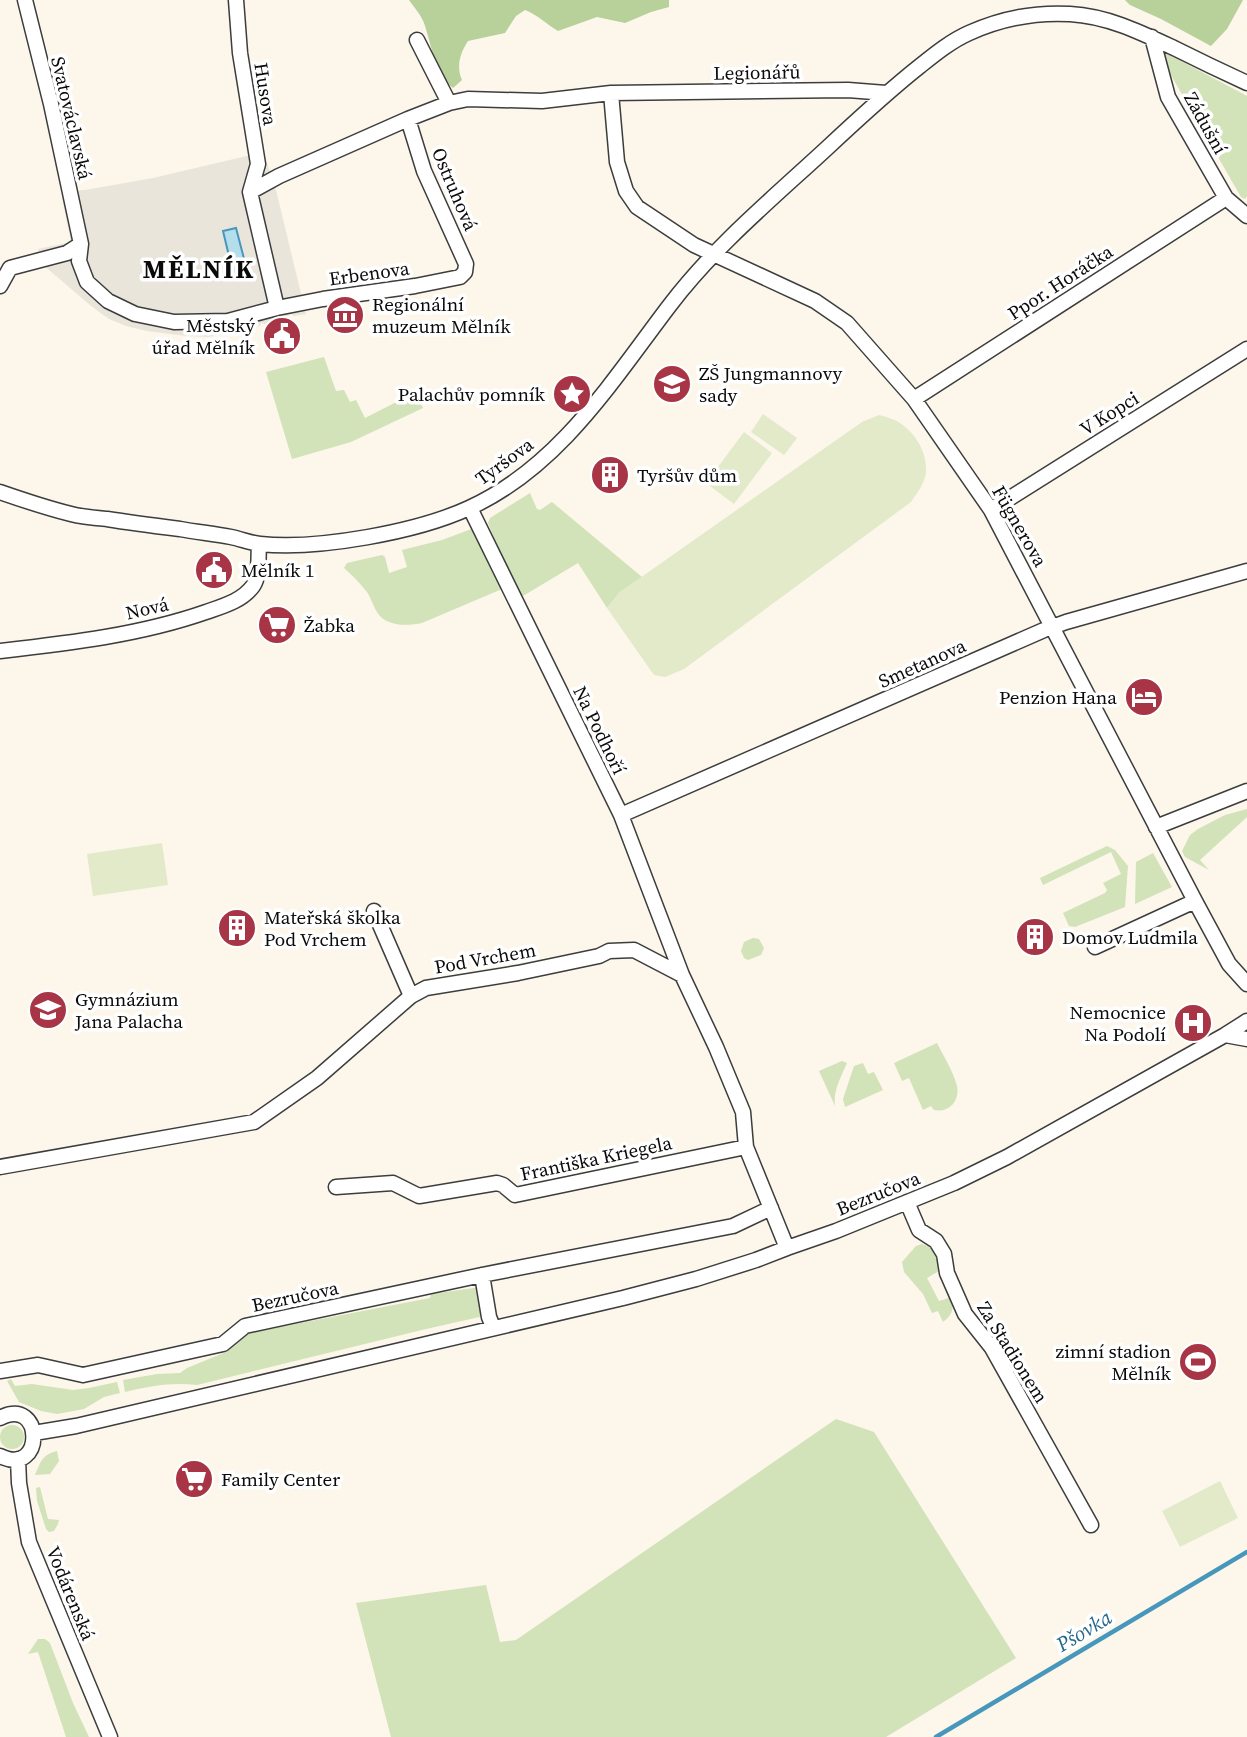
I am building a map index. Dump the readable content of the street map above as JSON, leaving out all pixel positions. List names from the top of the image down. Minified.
{"streets":{"street":["Legionářů","Husova","Svatováclavská","Zádušní","Ostruhová","Erbenova","Ppor. Horáčka","V Kopci","Tyršova","Fügnerova","Nová","Smetanova","Na Podhoří","Pod Vrchem","Františka Kriegela","Bezručova","Za Stadionem","Vodárenská"]},"crossings":[["Legionářů","Husova"],["Legionářů","Ostruhová"],["Legionářů","Tyršova"],["Legionářů","Fügnerova"],["Svatováclavská","Erbenova"],["Zádušní","Ppor. Horáčka"],["Ostruhová","Erbenova"],["Ppor. Horáčka","Fügnerova"],["V Kopci","Fügnerova"],["Tyršova","Fügnerova"],["Tyršova","Nová"],["Tyršova","Na Podhoří"],["Fügnerova","Smetanova"],["Smetanova","Na Podhoří"],["Na Podhoří","Pod Vrchem"],["Bezručova","Za Stadionem"]],"districts":["MĚLNÍK"],"water":["Pšovka"],"places":{"museum":["Regionální muzeum Mělník"],"public building":["Městský úřad Mělník","Mělník 1"],"school or university":["ZŠ Jungmannovy sady","Gymnázium Jana Palacha"],"place":["Palachův pomník"],"building":["Tyršův dům","Mateřská školka Pod Vrchem","Domov Ludmila"],"supermarket":["Žabka","Family Center"],"hotel":["Penzion Hana"],"hospital":["Nemocnice Na Podolí"],"sports":["zimní stadion Mělník"]}}
